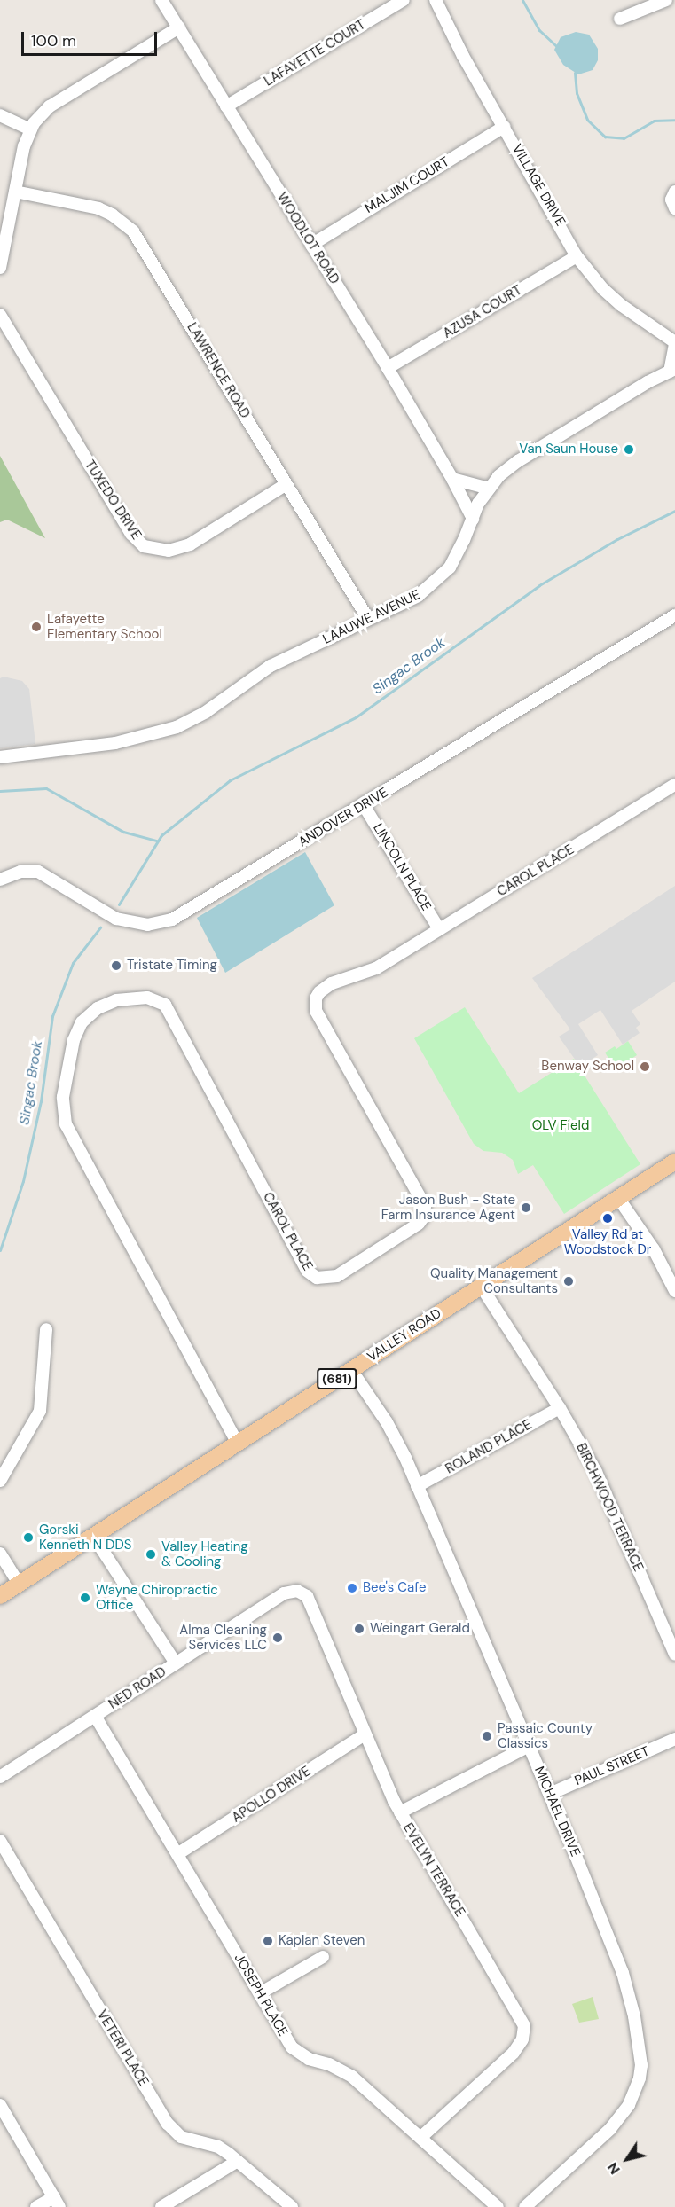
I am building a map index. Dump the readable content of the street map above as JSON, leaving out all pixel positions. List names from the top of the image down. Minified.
{"streets":{"main road":["VALLEY ROAD","(681)"],"street":["LAFAYETTE COURT","MALJIM COURT","VILLAGE DRIVE","WOODLOT ROAD","AZUSA COURT","LAWRENCE ROAD","TUXEDO DRIVE","LAAUWE AVENUE","ANDOVER DRIVE","LINCOLN PLACE","CAROL PLACE","ROLAND PLACE","BIRCHWOOD TERRACE","NED ROAD","PAUL STREET","APOLLO DRIVE","MICHAEL DRIVE","EVELYN TERRACE","JOSEPH PLACE","VETERI PLACE"]},"crossings":[["LAFAYETTE COURT","WOODLOT ROAD"],["MALJIM COURT","VILLAGE DRIVE"],["MALJIM COURT","WOODLOT ROAD"],["VILLAGE DRIVE","AZUSA COURT"],["WOODLOT ROAD","AZUSA COURT"],["WOODLOT ROAD","LAAUWE AVENUE"],["LAWRENCE ROAD","TUXEDO DRIVE"],["LAWRENCE ROAD","LAAUWE AVENUE"],["ANDOVER DRIVE","LINCOLN PLACE"],["LINCOLN PLACE","CAROL PLACE"],["CAROL PLACE","VALLEY ROAD"],["VALLEY ROAD","BIRCHWOOD TERRACE"],["VALLEY ROAD","MICHAEL DRIVE"],["ROLAND PLACE","BIRCHWOOD TERRACE"],["ROLAND PLACE","MICHAEL DRIVE"],["NED ROAD","EVELYN TERRACE"],["NED ROAD","JOSEPH PLACE"],["PAUL STREET","MICHAEL DRIVE"],["APOLLO DRIVE","EVELYN TERRACE"],["APOLLO DRIVE","JOSEPH PLACE"],["EVELYN TERRACE","JOSEPH PLACE"]],"water":["Singac Brook"],"parks":["OLV Field"],"places":["Van Saun House","Lafayette Elementary School","Tristate Timing","Benway School","Jason Bush - State Farm Insurance Agent","Valley Rd at Woodstock Dr","Quality Management Consultants","Gorski Kenneth N DDS","Valley Heating & Cooling","Bee's Cafe","Wayne Chiropractic Office","Weingart Gerald","Alma Cleaning Services LLC","Passaic County Classics","Kaplan Steven"],"scale_bar":"100 m","north":"bottom left"}
